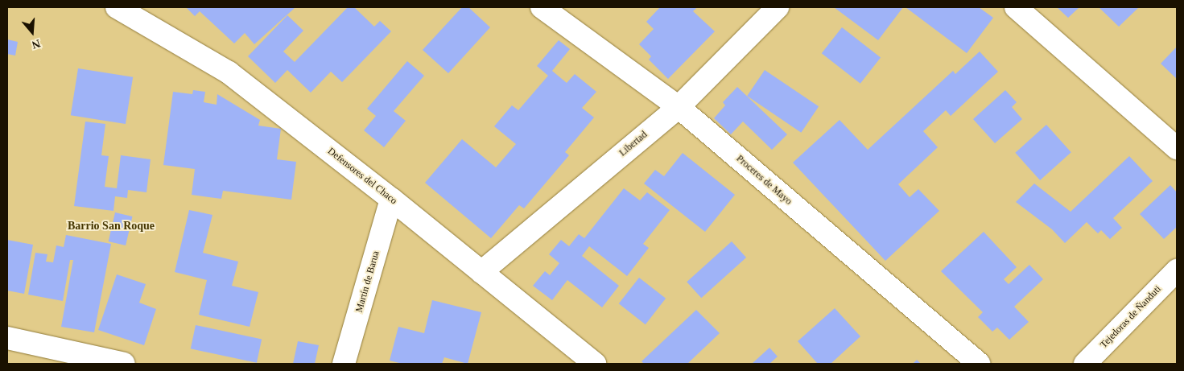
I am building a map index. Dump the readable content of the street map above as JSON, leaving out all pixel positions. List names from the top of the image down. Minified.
{"streets":{"street":["Libertad","Defensores del Chaco","Proceres de Mayo","Martín de Barua","Tejedoras de Ñanduti"]},"crossings":[["Libertad","Defensores del Chaco"],["Libertad","Proceres de Mayo"],["Defensores del Chaco","Martín de Barua"]],"districts":["Barrio San Roque"],"north":"bottom"}
